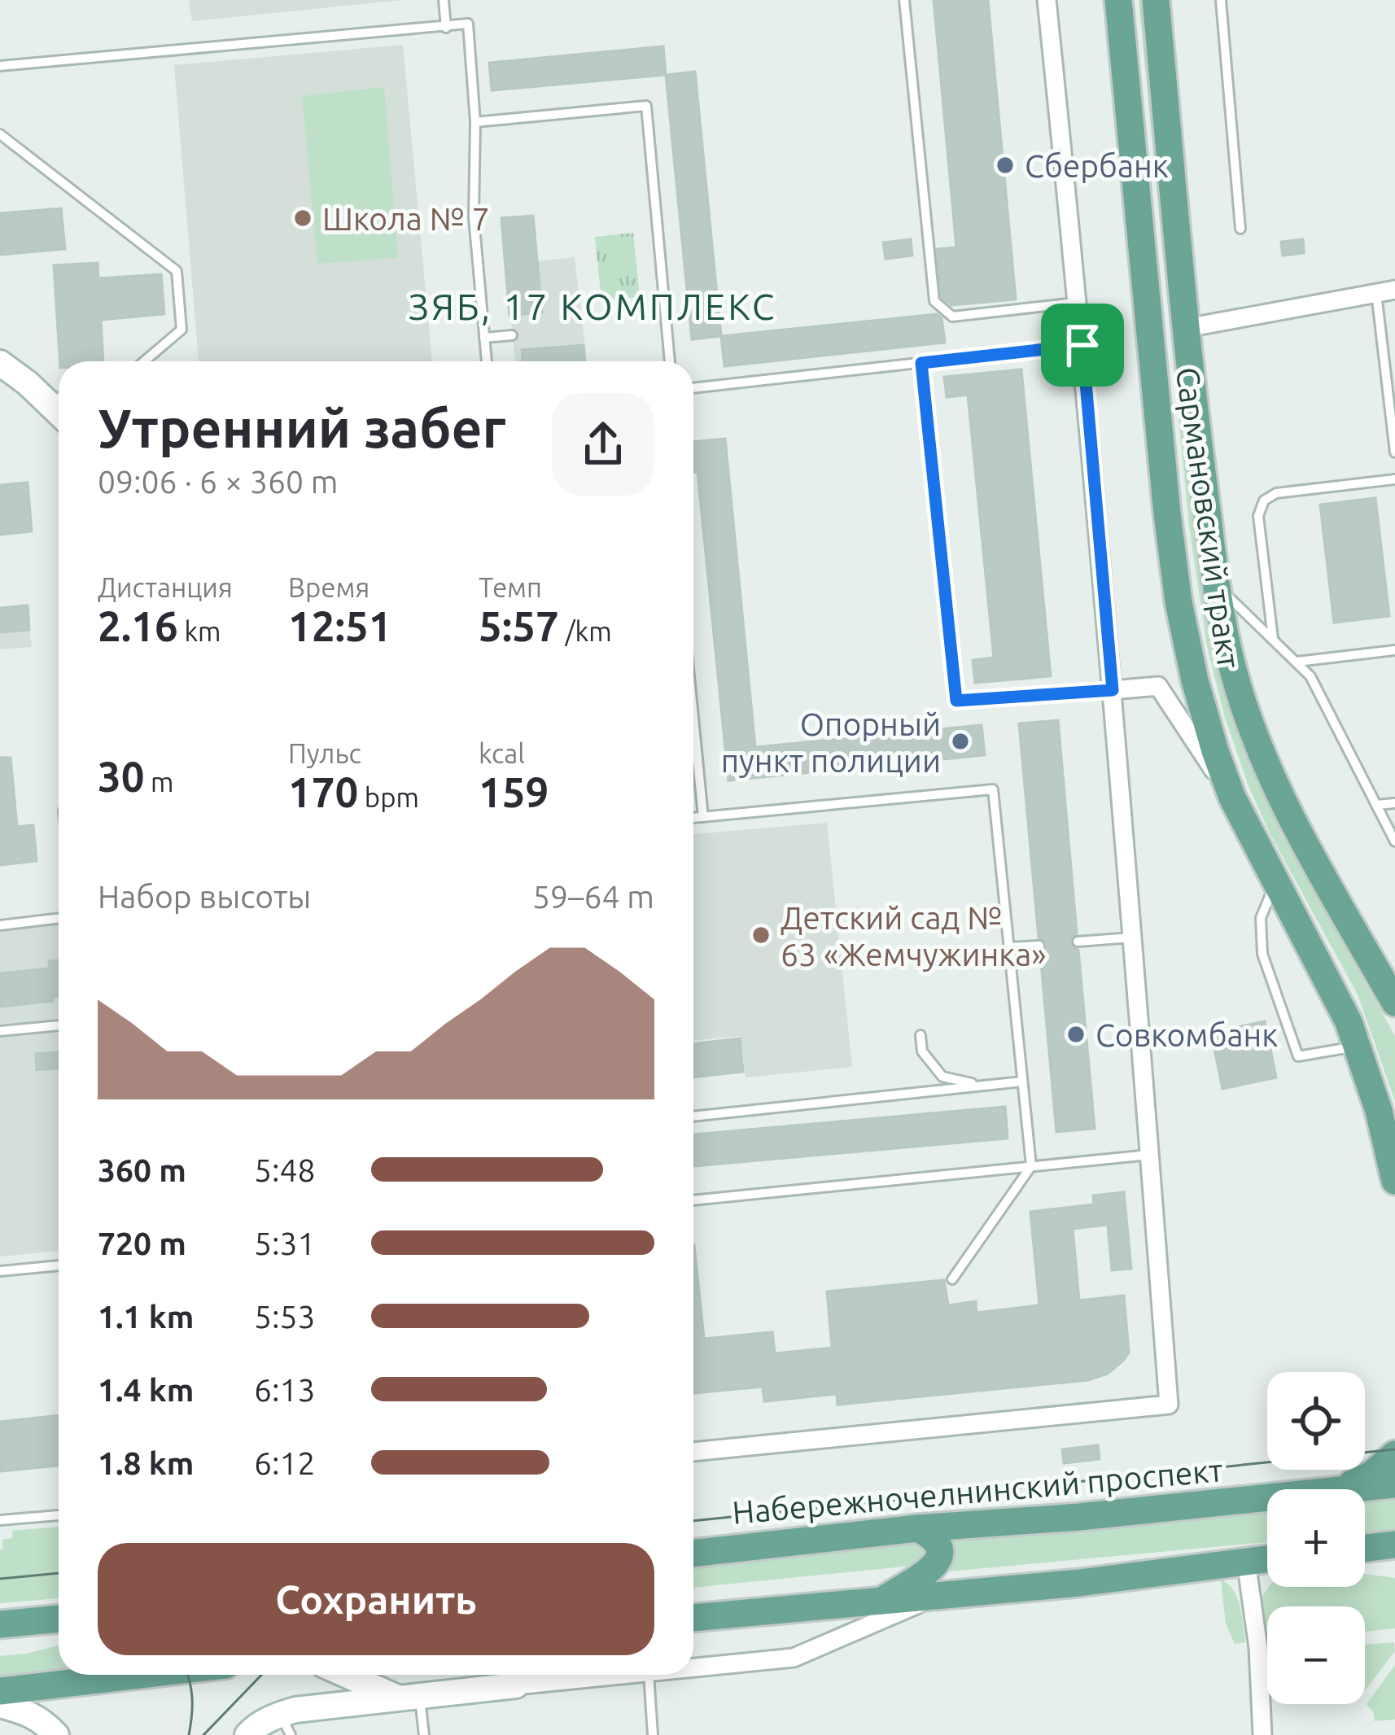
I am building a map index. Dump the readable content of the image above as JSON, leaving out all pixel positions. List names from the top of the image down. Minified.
{"streets":{"main road":["Сармановский тракт","Набережночелнинский проспект"]},"districts":["ЗЯБ, 17 КОМПЛЕКС"],"places":["Сбербанк","Школа № 7","Опорный пункт полиции","Детский сад № 63 «Жемчужинка»","Совкомбанк"],"page":{"heading":["Утренний забег","09:06 · 6 × 360 m"],"stats":[["Дистанция","2.16 km"],["Время","12:51"],["Темп","5:57 /km"],["30 m"],["Пульс","170 bpm"],["kcal","159"]],"chart":["Набор высоты","59–64 m"],"list":[{"name":"360 m","note":"5:48"},{"name":"720 m","note":"5:31"},{"name":"1.1 km","note":"5:53"},{"name":"1.4 km","note":"6:13"},{"name":"1.8 km","note":"6:12"}],"map_buttons":["+","−"],"buttons":"Сохранить"}}
